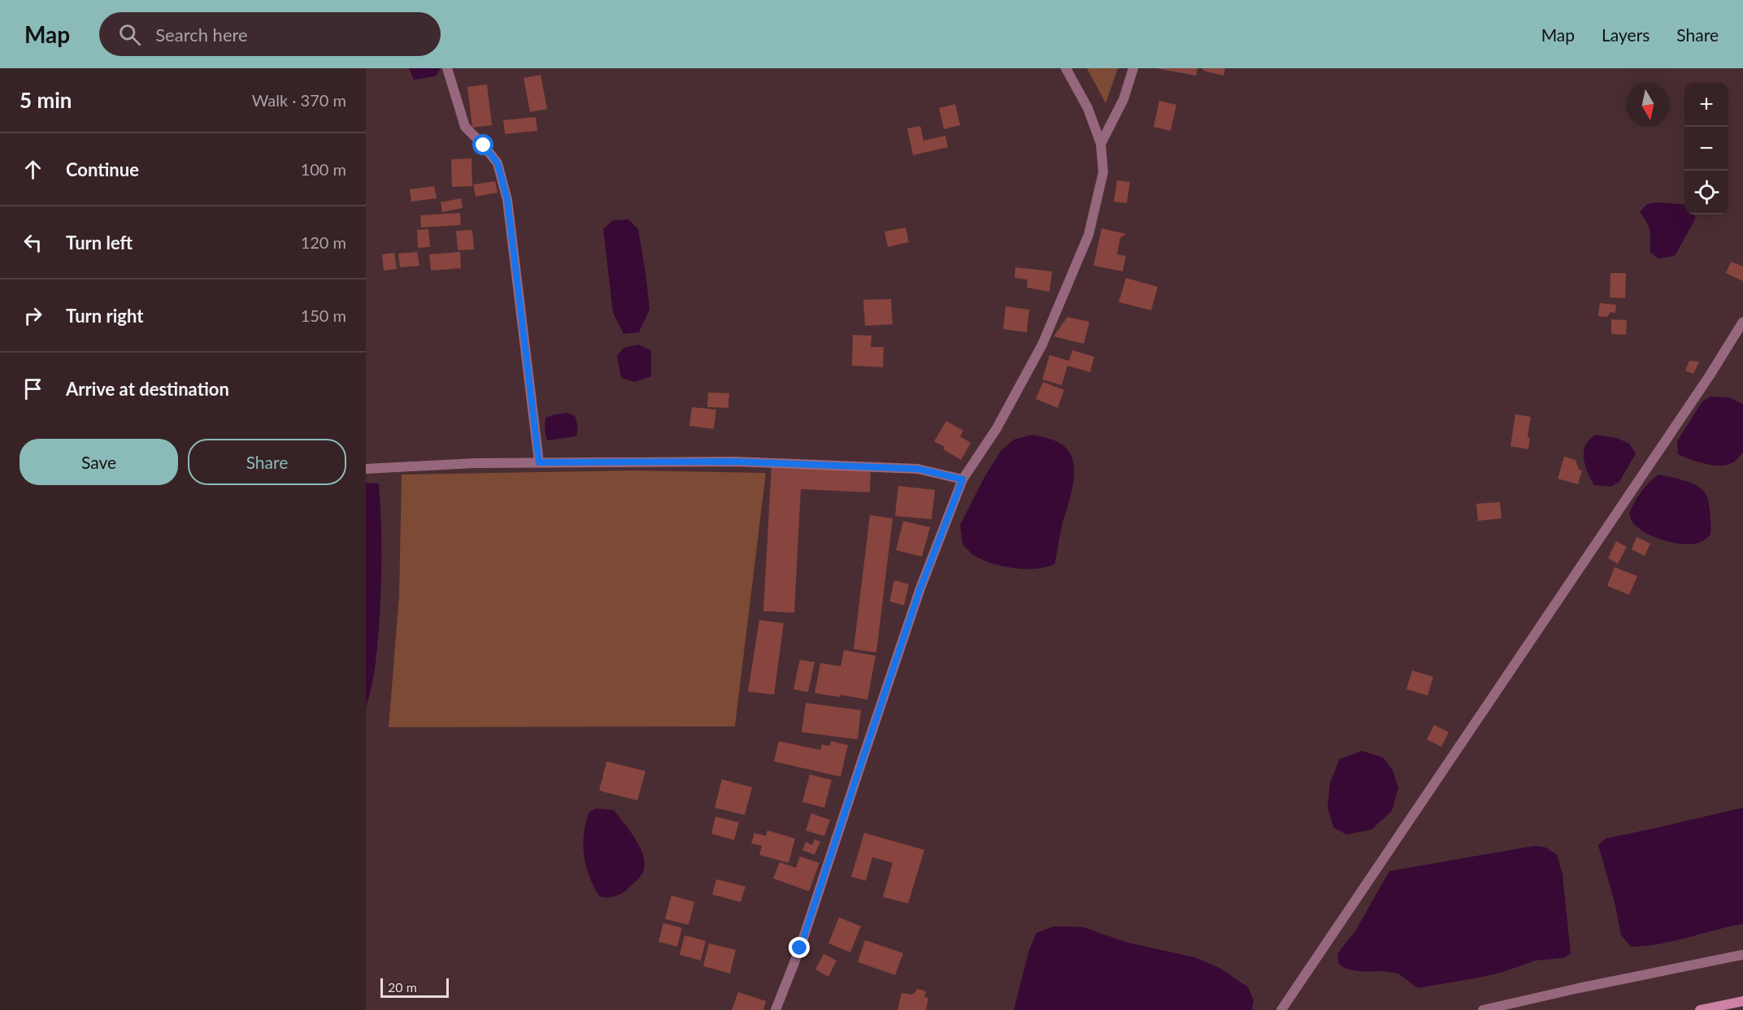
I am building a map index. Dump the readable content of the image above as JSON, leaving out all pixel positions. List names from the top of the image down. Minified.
{"scale_bar":"20 m","north":"bottom","page":{"header":"Map","search":"Search here","nav":["Map","Layers","Share"],"heading":["5 min","Walk · 370 m"],"map_buttons":["+","−"],"list":[["Continue","100 m"],["Turn left","120 m"],["Turn right","150 m"],"Arrive at destination"],"buttons":["Save","Share"],"scale":"20 m"}}
